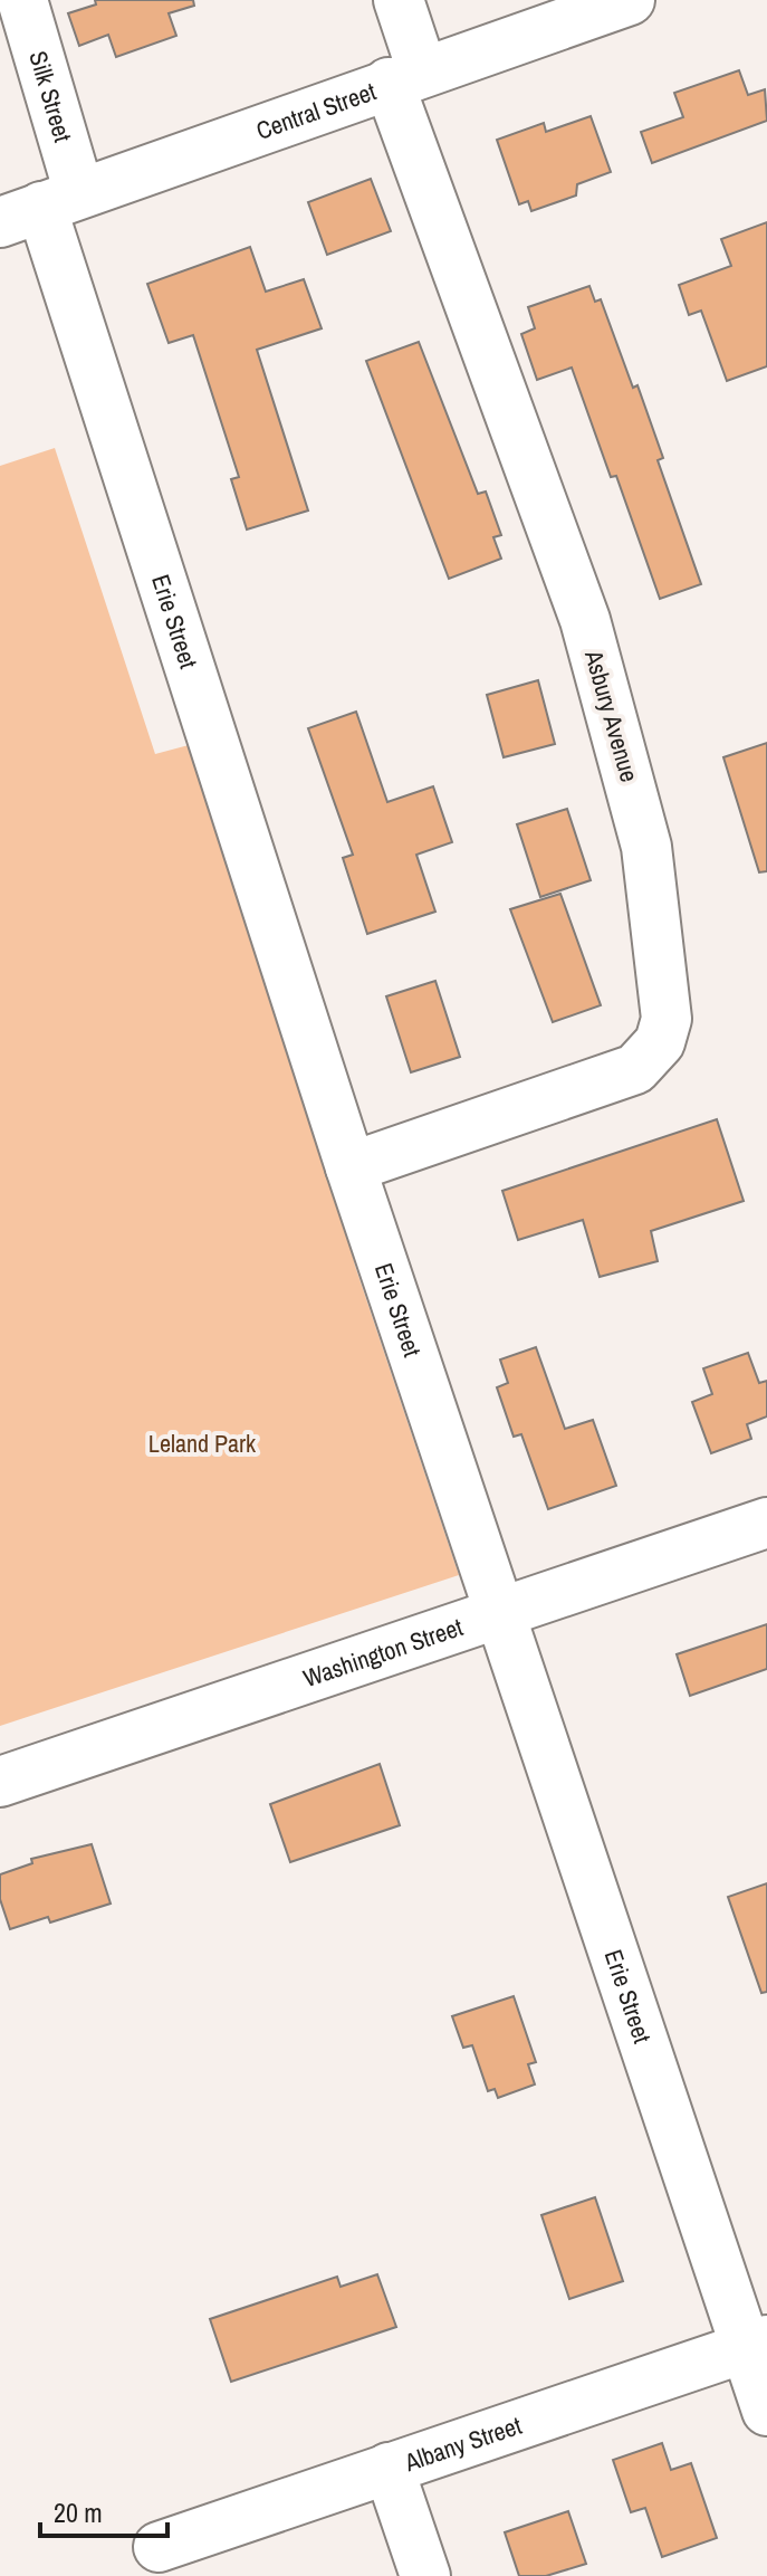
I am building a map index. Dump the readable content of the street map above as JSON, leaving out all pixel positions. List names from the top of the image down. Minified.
{"streets":{"street":["Silk Street","Central Street","Erie Street","Asbury Avenue","Washington Street","Albany Street"]},"crossings":[["Silk Street","Central Street"],["Silk Street","Erie Street"],["Central Street","Erie Street"],["Central Street","Asbury Avenue"],["Erie Street","Asbury Avenue"],["Erie Street","Washington Street"],["Erie Street","Albany Street"]],"parks":["Leland Park"],"scale_bar":"20 m"}
